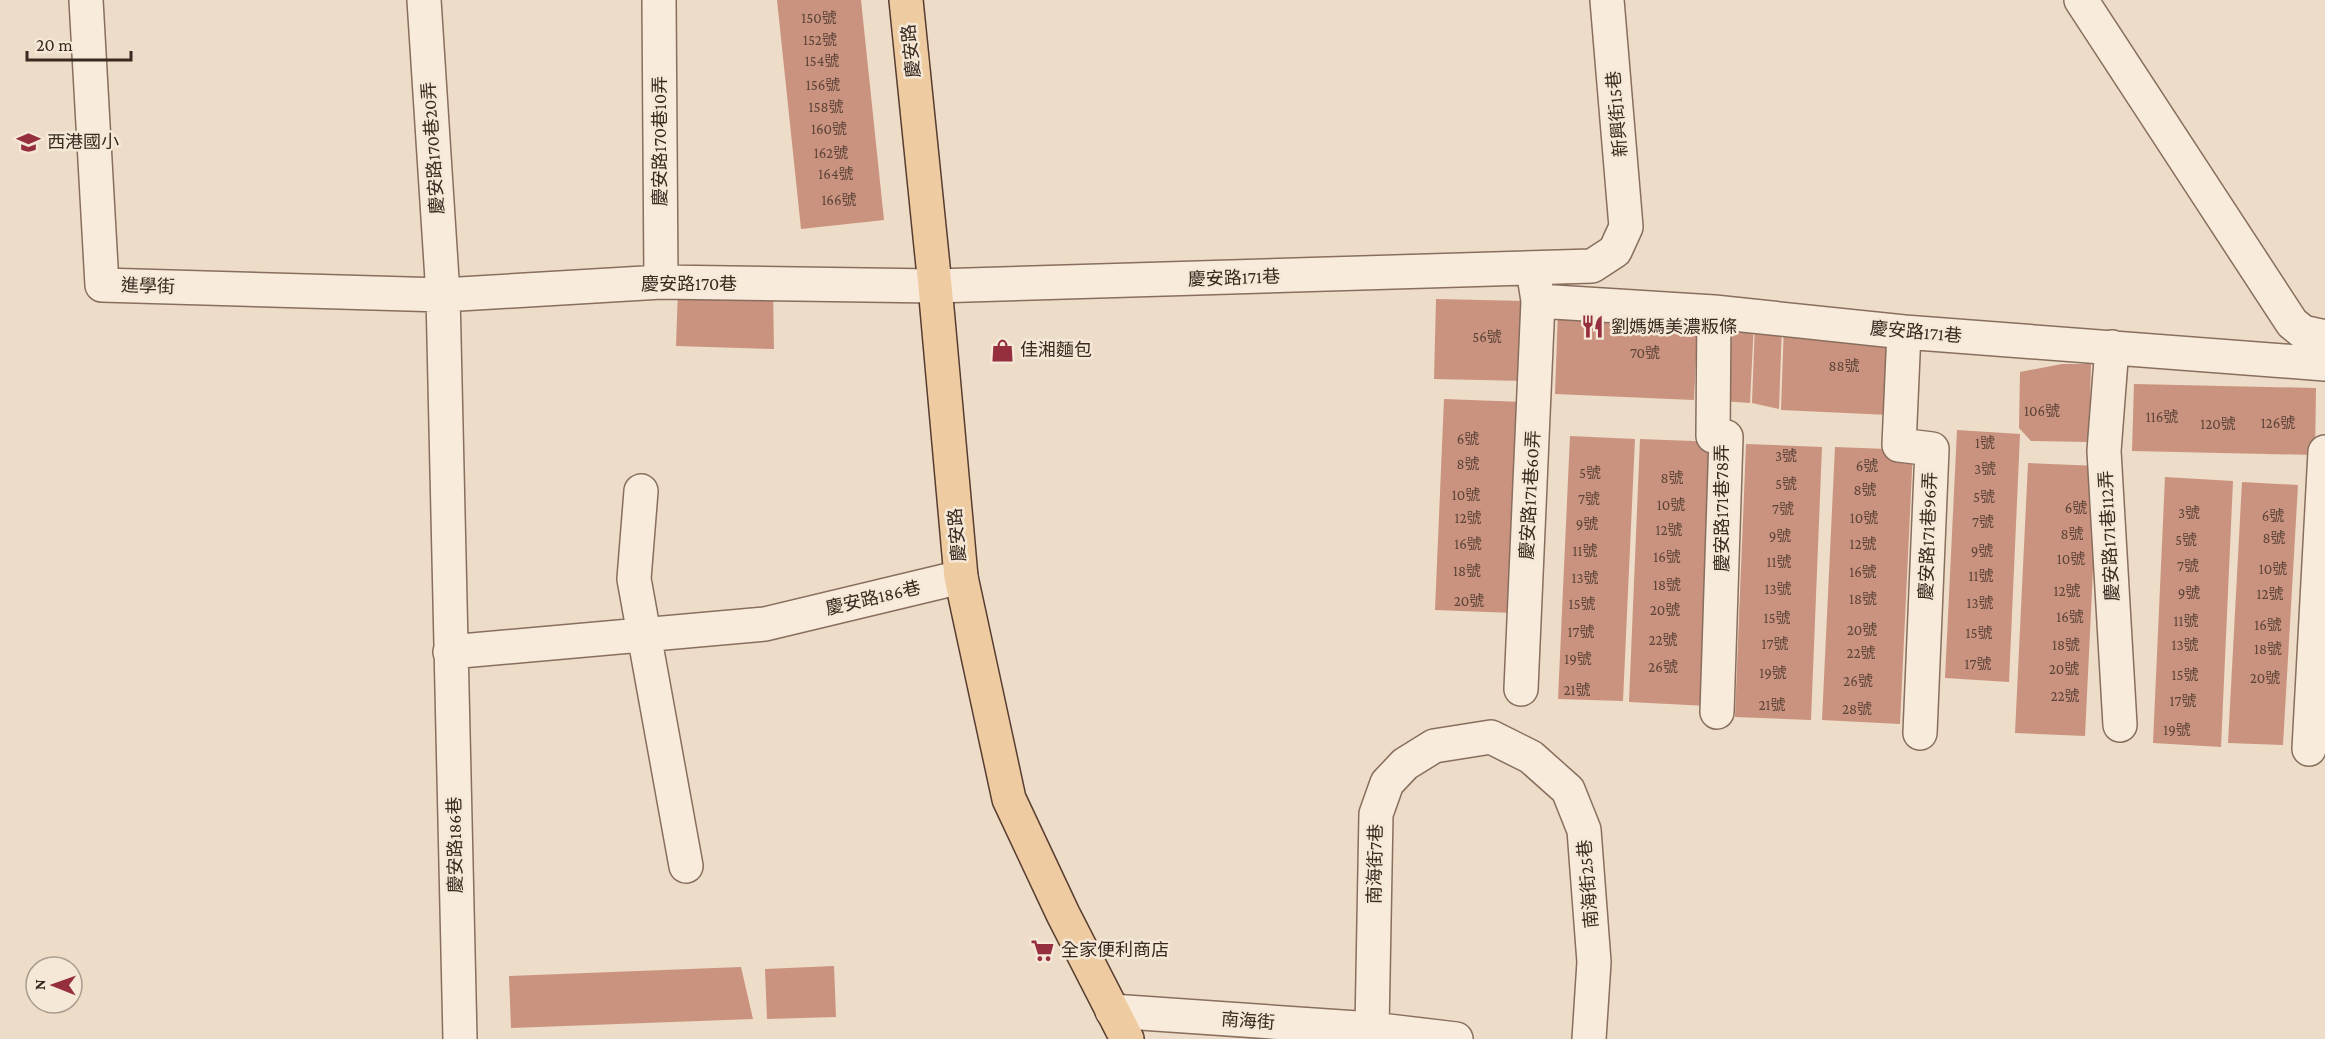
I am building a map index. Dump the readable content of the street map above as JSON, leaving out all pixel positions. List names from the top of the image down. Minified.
{"streets":{"main road":["慶安路"],"street":["新興街15巷","慶安路170巷10弄","慶安路170巷20弄","慶安路171巷","慶安路170巷","進學街","慶安路171巷60弄","慶安路171巷78弄","慶安路171巷96弄","慶安路171巷112弄","慶安路186巷","南海街7巷","南海街25巷","南海街"]},"crossings":[["慶安路","慶安路171巷"],["慶安路","慶安路170巷"],["慶安路","慶安路186巷"],["慶安路","南海街"],["新興街15巷","慶安路171巷"],["慶安路170巷10弄","慶安路170巷"],["慶安路170巷20弄","慶安路170巷"],["慶安路170巷20弄","進學街"],["慶安路170巷20弄","慶安路186巷"],["慶安路171巷","慶安路170巷"],["慶安路171巷","慶安路171巷60弄"],["慶安路171巷","慶安路171巷78弄"],["慶安路171巷","慶安路171巷96弄"],["慶安路171巷","慶安路171巷112弄"],["慶安路170巷","進學街"],["慶安路170巷","慶安路186巷"],["進學街","慶安路186巷"],["南海街7巷","南海街25巷"],["南海街7巷","南海街"]],"places":{"school or university":["西港國小"],"restaurant":["劉媽媽美濃粄條"],"shop":["佳湘麵包"],"supermarket":["全家便利商店"]},"house_numbers":["150號","152號","154號","156號","158號","160號","162號","164號","166號","56號","70號","88號","106號","116號","126號","120號","6號","1號","3號","8號","6號","3號","5號","8號","5號","8號","10號","5號","7號","10號","6號","7號","3號","6號","12號","10號","7號","9號","12號","8號","9號","8號","5號","16號","12號","11號","9號","16號","10號","11號","7號","10號","18號","16號","11號","13號","18號","13號","12號","9號","12號","18號","20號","13號","15號","20號","16號","15號","11號","16號","20號","17號","15號","22號","17號","18號","13號","18號","22號","19號","17號","26號","20號","19號","15號","20號","26號","21號","22號","17號","21號","28號","19號"],"scale_bar":"20 m","north":"left"}
